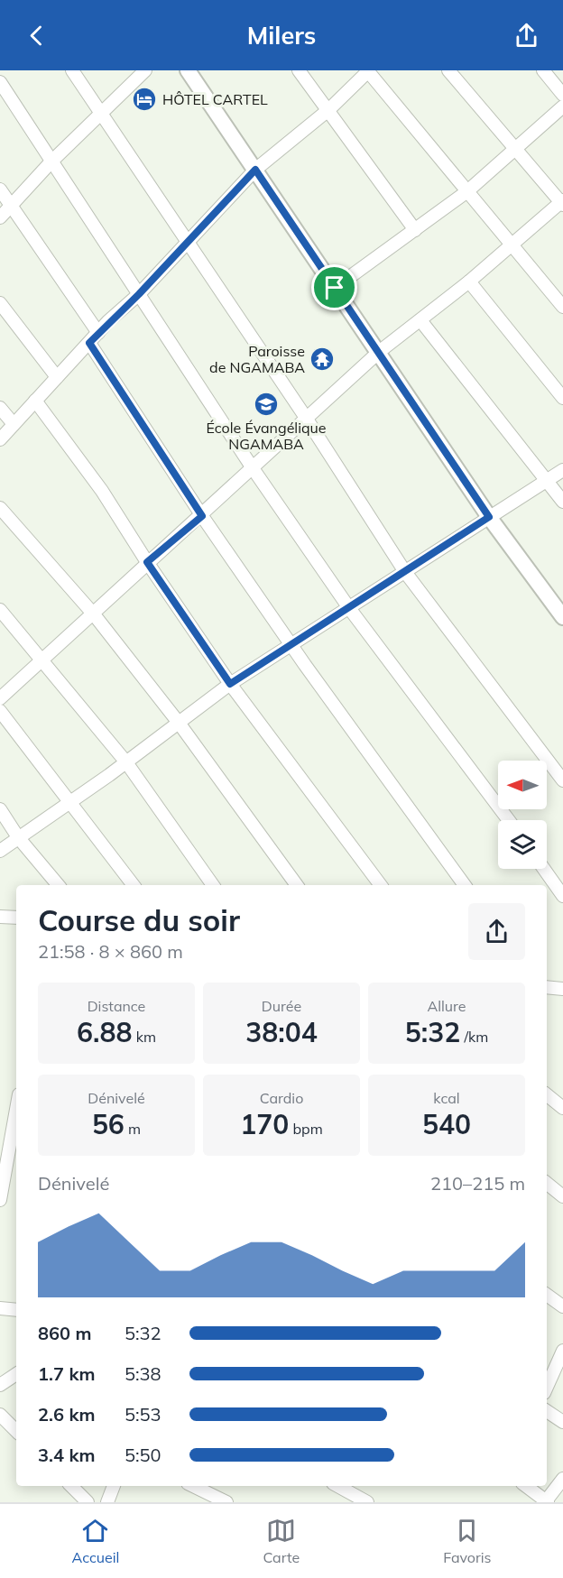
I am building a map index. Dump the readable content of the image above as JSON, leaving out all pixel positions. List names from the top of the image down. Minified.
{"places":{"hotel":["HÔTEL CARTEL"],"temple":["Paroisse de NGAMABA"],"school or university":["École Évangélique NGAMABA"]},"north":"left","page":{"header":"Milers","heading":["Course du soir","21:58 · 8 × 860 m"],"stats":[["Distance","6.88 km"],["Durée","38:04"],["Allure","5:32 /km"],["Dénivelé","56 m"],["Cardio","170 bpm"],["kcal","540"]],"chart":["Dénivelé","210–215 m"],"list":[{"name":"860 m","note":"5:32"},{"name":"1.7 km","note":"5:38"},{"name":"2.6 km","note":"5:53"},{"name":"3.4 km","note":"5:50"}],"tabs":["Accueil","Carte","Favoris"]}}
